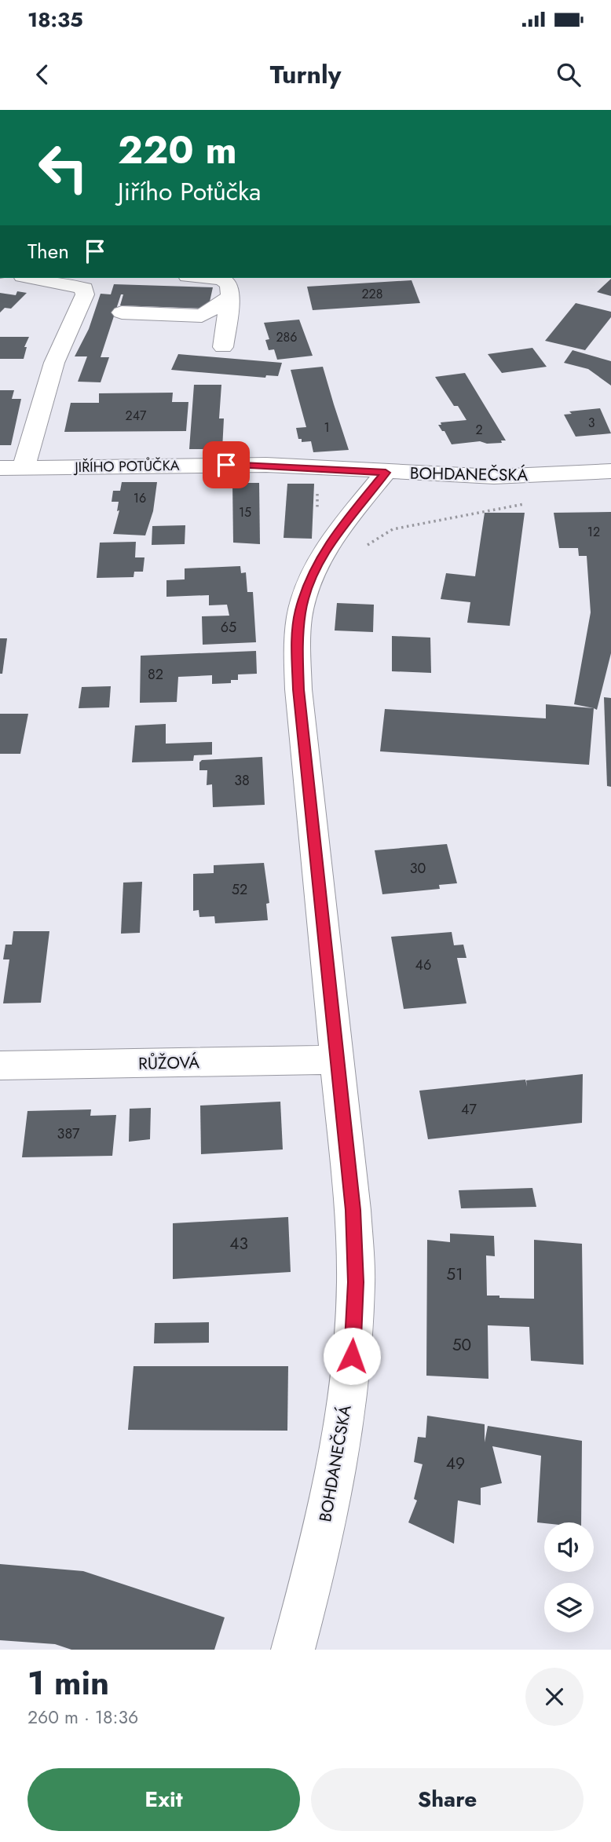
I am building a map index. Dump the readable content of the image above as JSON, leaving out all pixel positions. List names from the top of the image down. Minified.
{"streets":{"street":["JIŘÍHO POTŮČKA","BOHDANEČSKÁ","RŮŽOVÁ"]},"crossings":[["JIŘÍHO POTŮČKA","BOHDANEČSKÁ"],["BOHDANEČSKÁ","RŮŽOVÁ"]],"house_numbers":["228","286","247","3","1","2","16","15","12","65","82","38","30","52","46","47","387","43","51","50","49"],"page":{"status":"18:35","header":"Turnly","turn":["220 m","Jiřího Potůčka"],"then":"Then","heading":["1 min","260 m · 18:36"],"buttons":["Exit","Share"]}}
